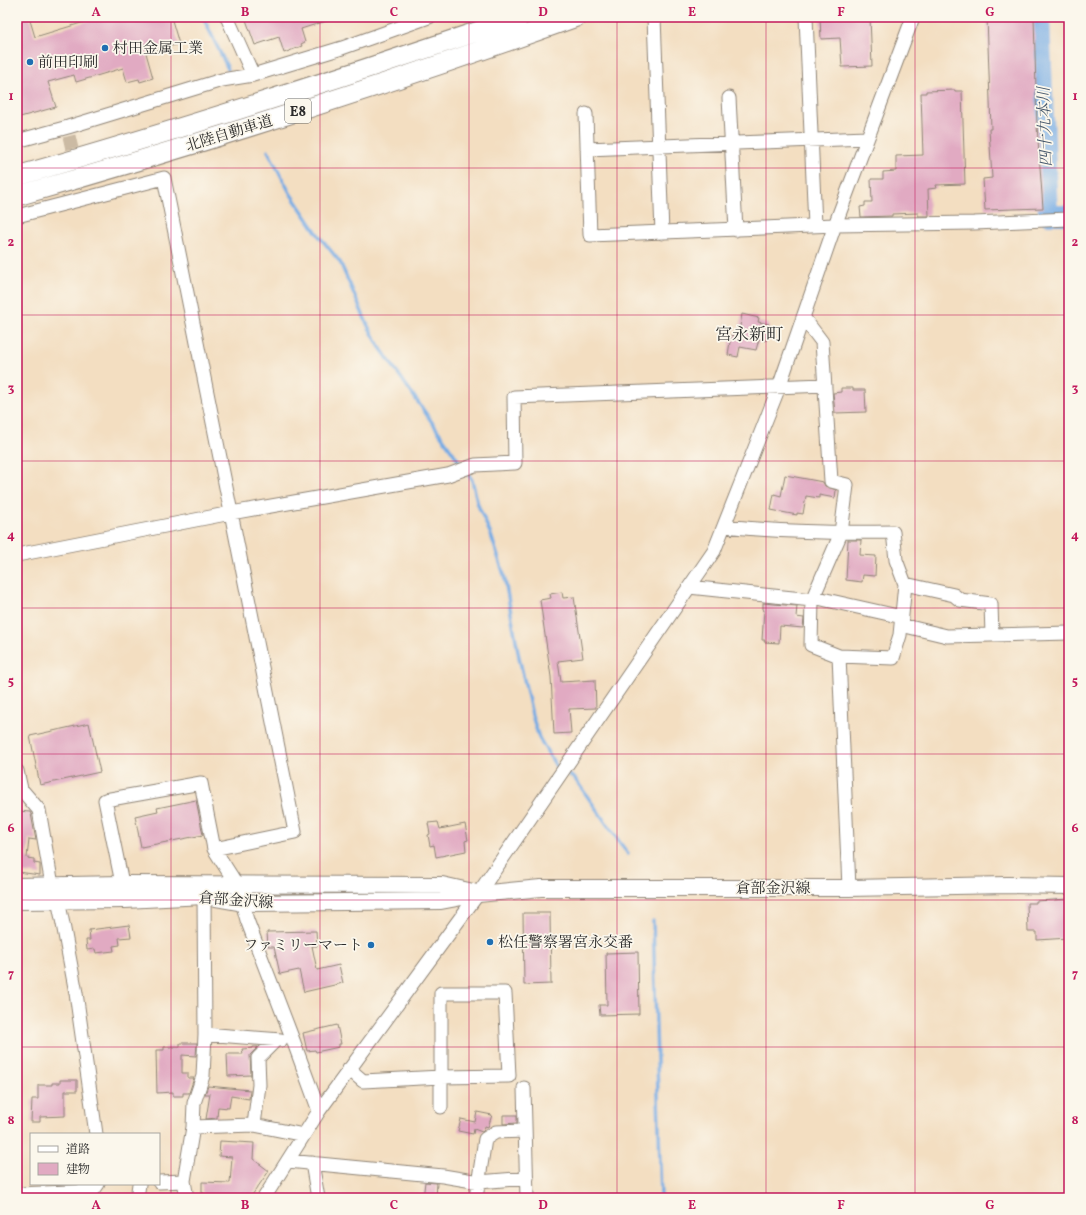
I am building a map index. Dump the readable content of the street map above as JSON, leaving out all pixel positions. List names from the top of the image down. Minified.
{"streets":{"highway":["E8","北陸自動車道"],"main road":["倉部金沢線"]},"districts":["宮永新町"],"water":["四十九本川"],"places":["村田金属工業","前田印刷","松任警察署宮永交番","ファミリーマート"],"legend":["道路","建物"],"grid":{"columns":["A","B","C","D","E","F","G"],"rows":["1","2","3","4","5","6","7","8"]}}
